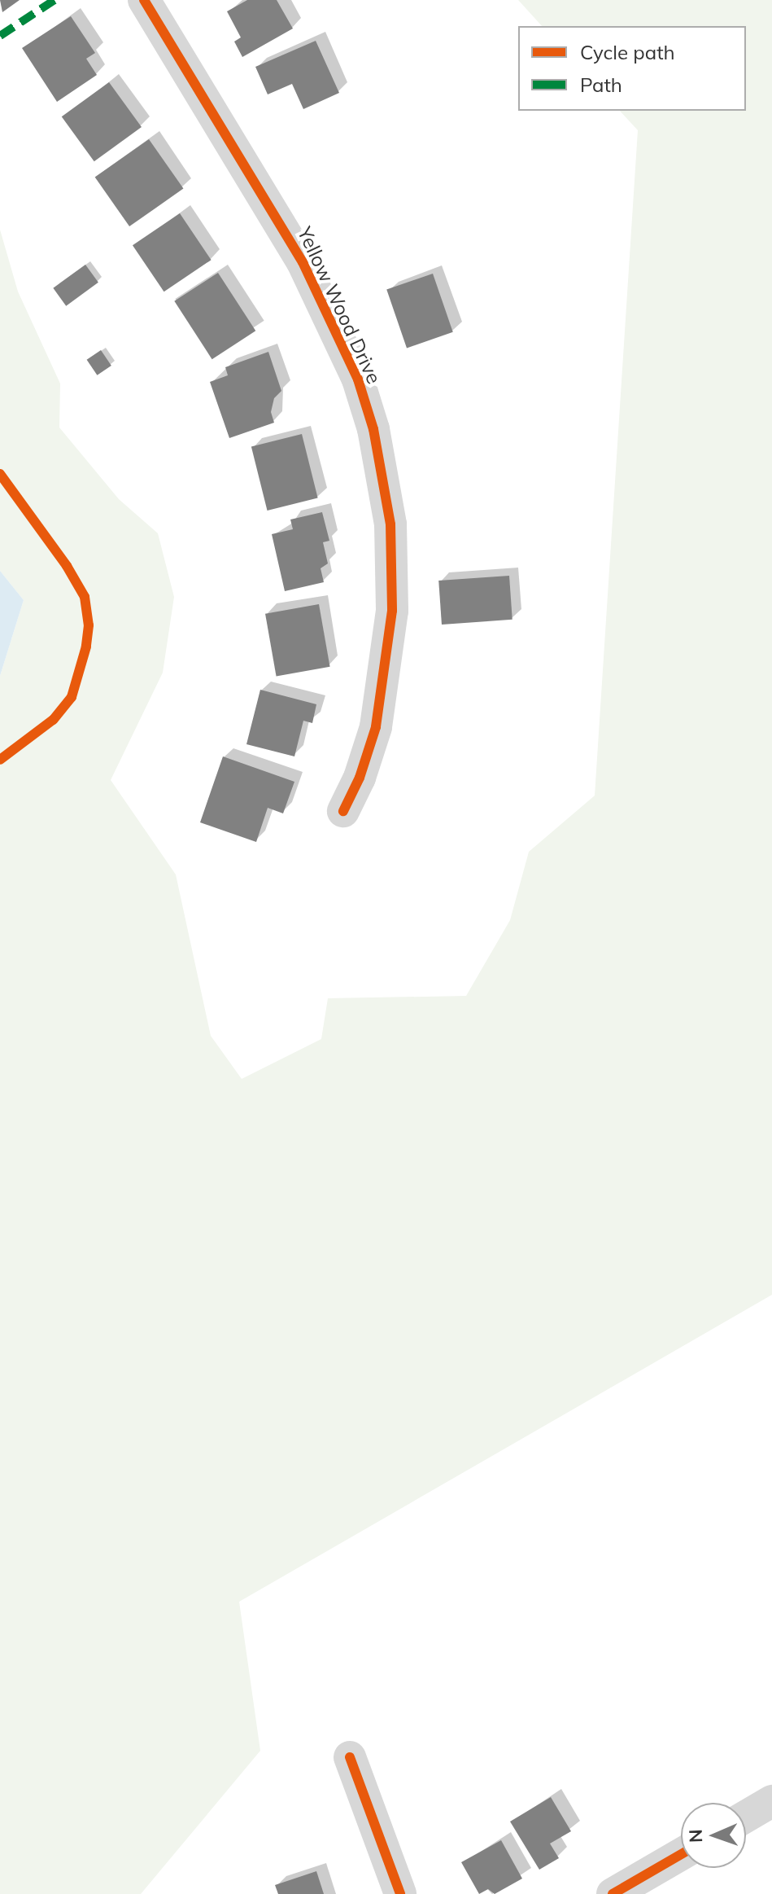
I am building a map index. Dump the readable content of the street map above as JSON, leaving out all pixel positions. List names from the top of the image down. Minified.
{"streets":{"street":["Yellow Wood Drive"]},"legend":["Cycle path","Path"],"north":"left"}
